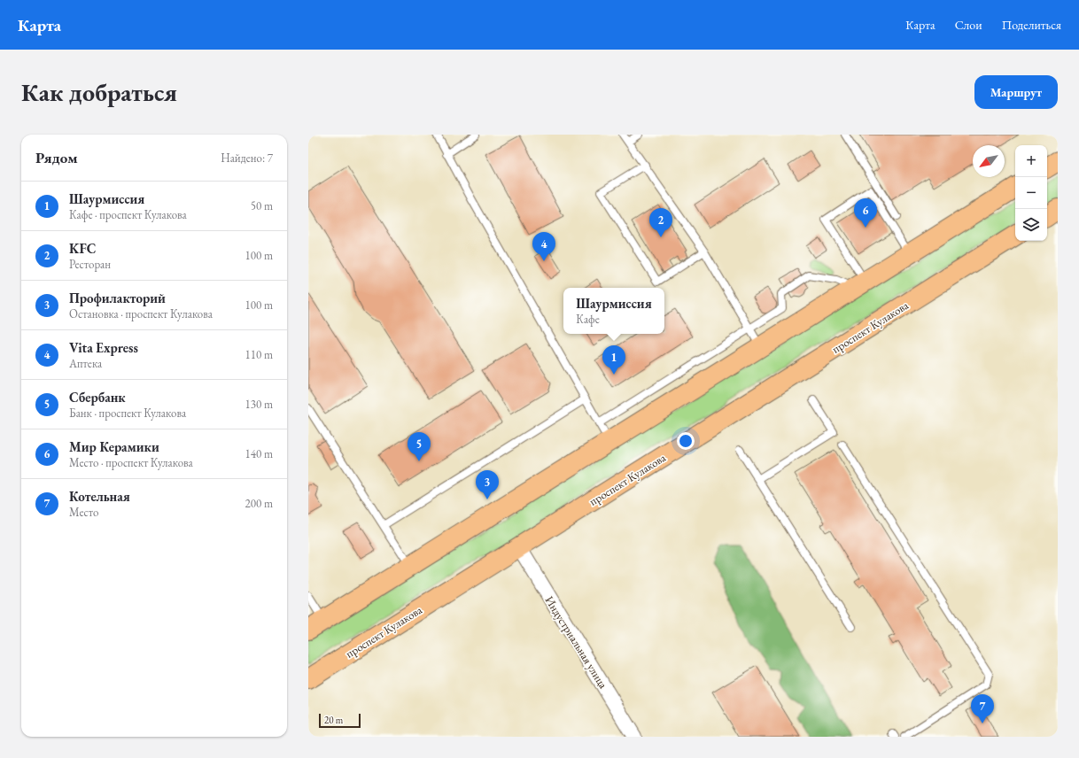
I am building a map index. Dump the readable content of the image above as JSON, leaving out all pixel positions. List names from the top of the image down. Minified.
{"streets":{"main road":["проспект Кулакова"],"street":["Индустриальная улица"]},"crossings":[["проспект Кулакова","Индустриальная улица"]],"scale_bar":"20 m","north":"bottom left","page":{"header":"Карта","nav":["Карта","Слои","Поделиться"],"buttons":"Маршрут","title":"Как добраться","heading":["Рядом","Найдено: 7"],"map_buttons":["+","−"],"list":[{"mark":"1","name":"Шаурмиссия","note":"Кафе · проспект Кулакова","value":"50 m"},{"mark":"2","name":"KFC","note":"Ресторан","value":"100 m"},{"mark":"3","name":"Профилакторий","note":"Остановка · проспект Кулакова","value":"100 m"},{"mark":"4","name":"Vita Express","note":"Аптека","value":"110 m"},{"mark":"5","name":"Сбербанк","note":"Банк · проспект Кулакова","value":"130 m"},{"mark":"6","name":"Мир Керамики","note":"Место · проспект Кулакова","value":"140 m"},{"mark":"7","name":"Котельная","note":"Место","value":"200 m"}],"pins":["6","2","4","1","5","3","7"],"popup":["Шаурмиссия","Кафе"],"scale":"20 m"}}
